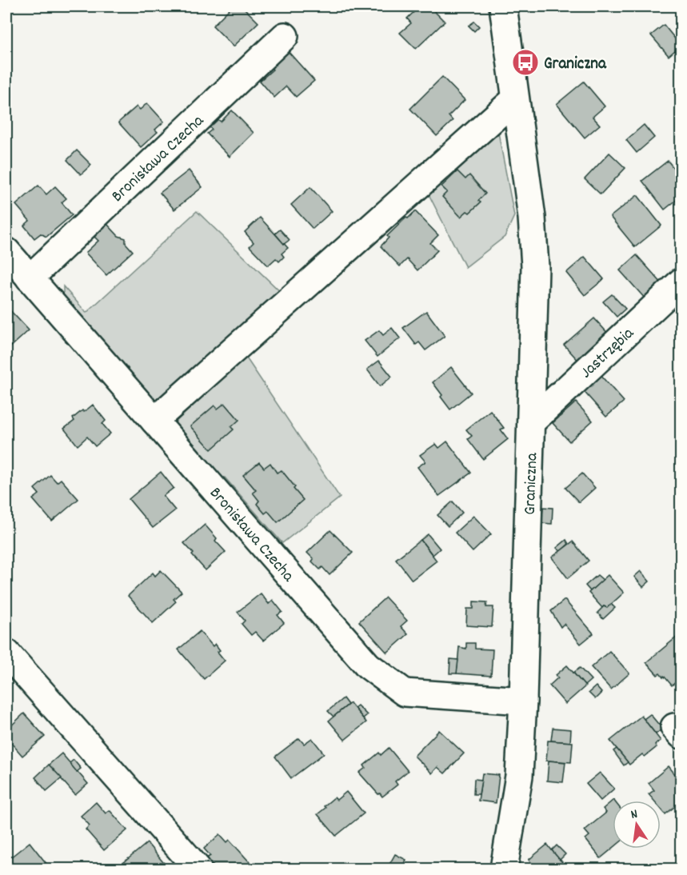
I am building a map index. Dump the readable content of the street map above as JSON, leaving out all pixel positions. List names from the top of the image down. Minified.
{"streets":{"street":["Bronisława Czecha","Jastrzębia","Graniczna"]},"crossings":[["Bronisława Czecha","Graniczna"],["Jastrzębia","Graniczna"]],"places":{"bus stop":["Graniczna"]},"north":"top"}
